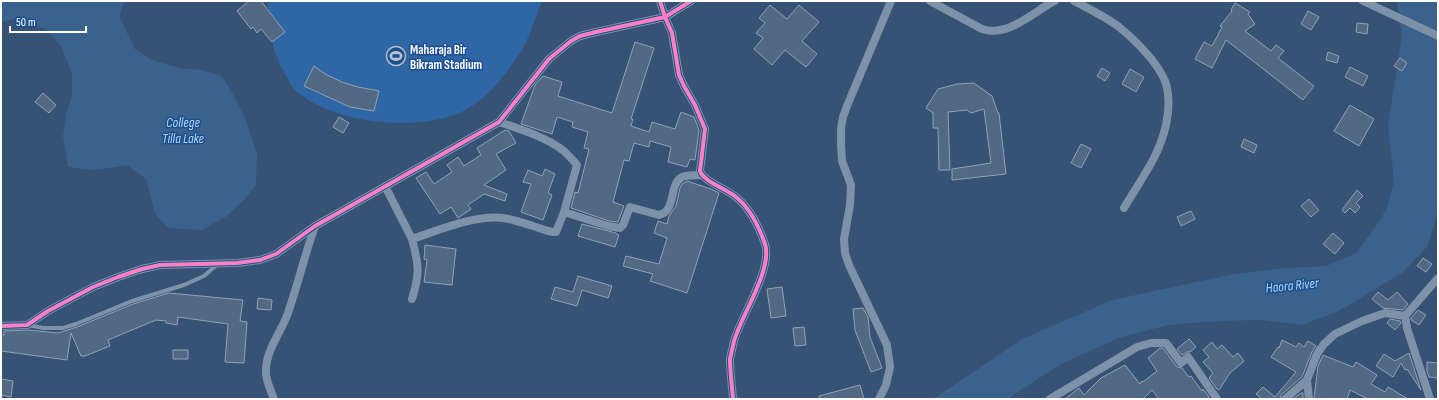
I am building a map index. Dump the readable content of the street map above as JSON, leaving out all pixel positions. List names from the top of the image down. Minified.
{"water":["College Tilla Lake","Haora River"],"places":{"sports":["Maharaja Bir Bikram Stadium"]},"scale_bar":"50 m"}
